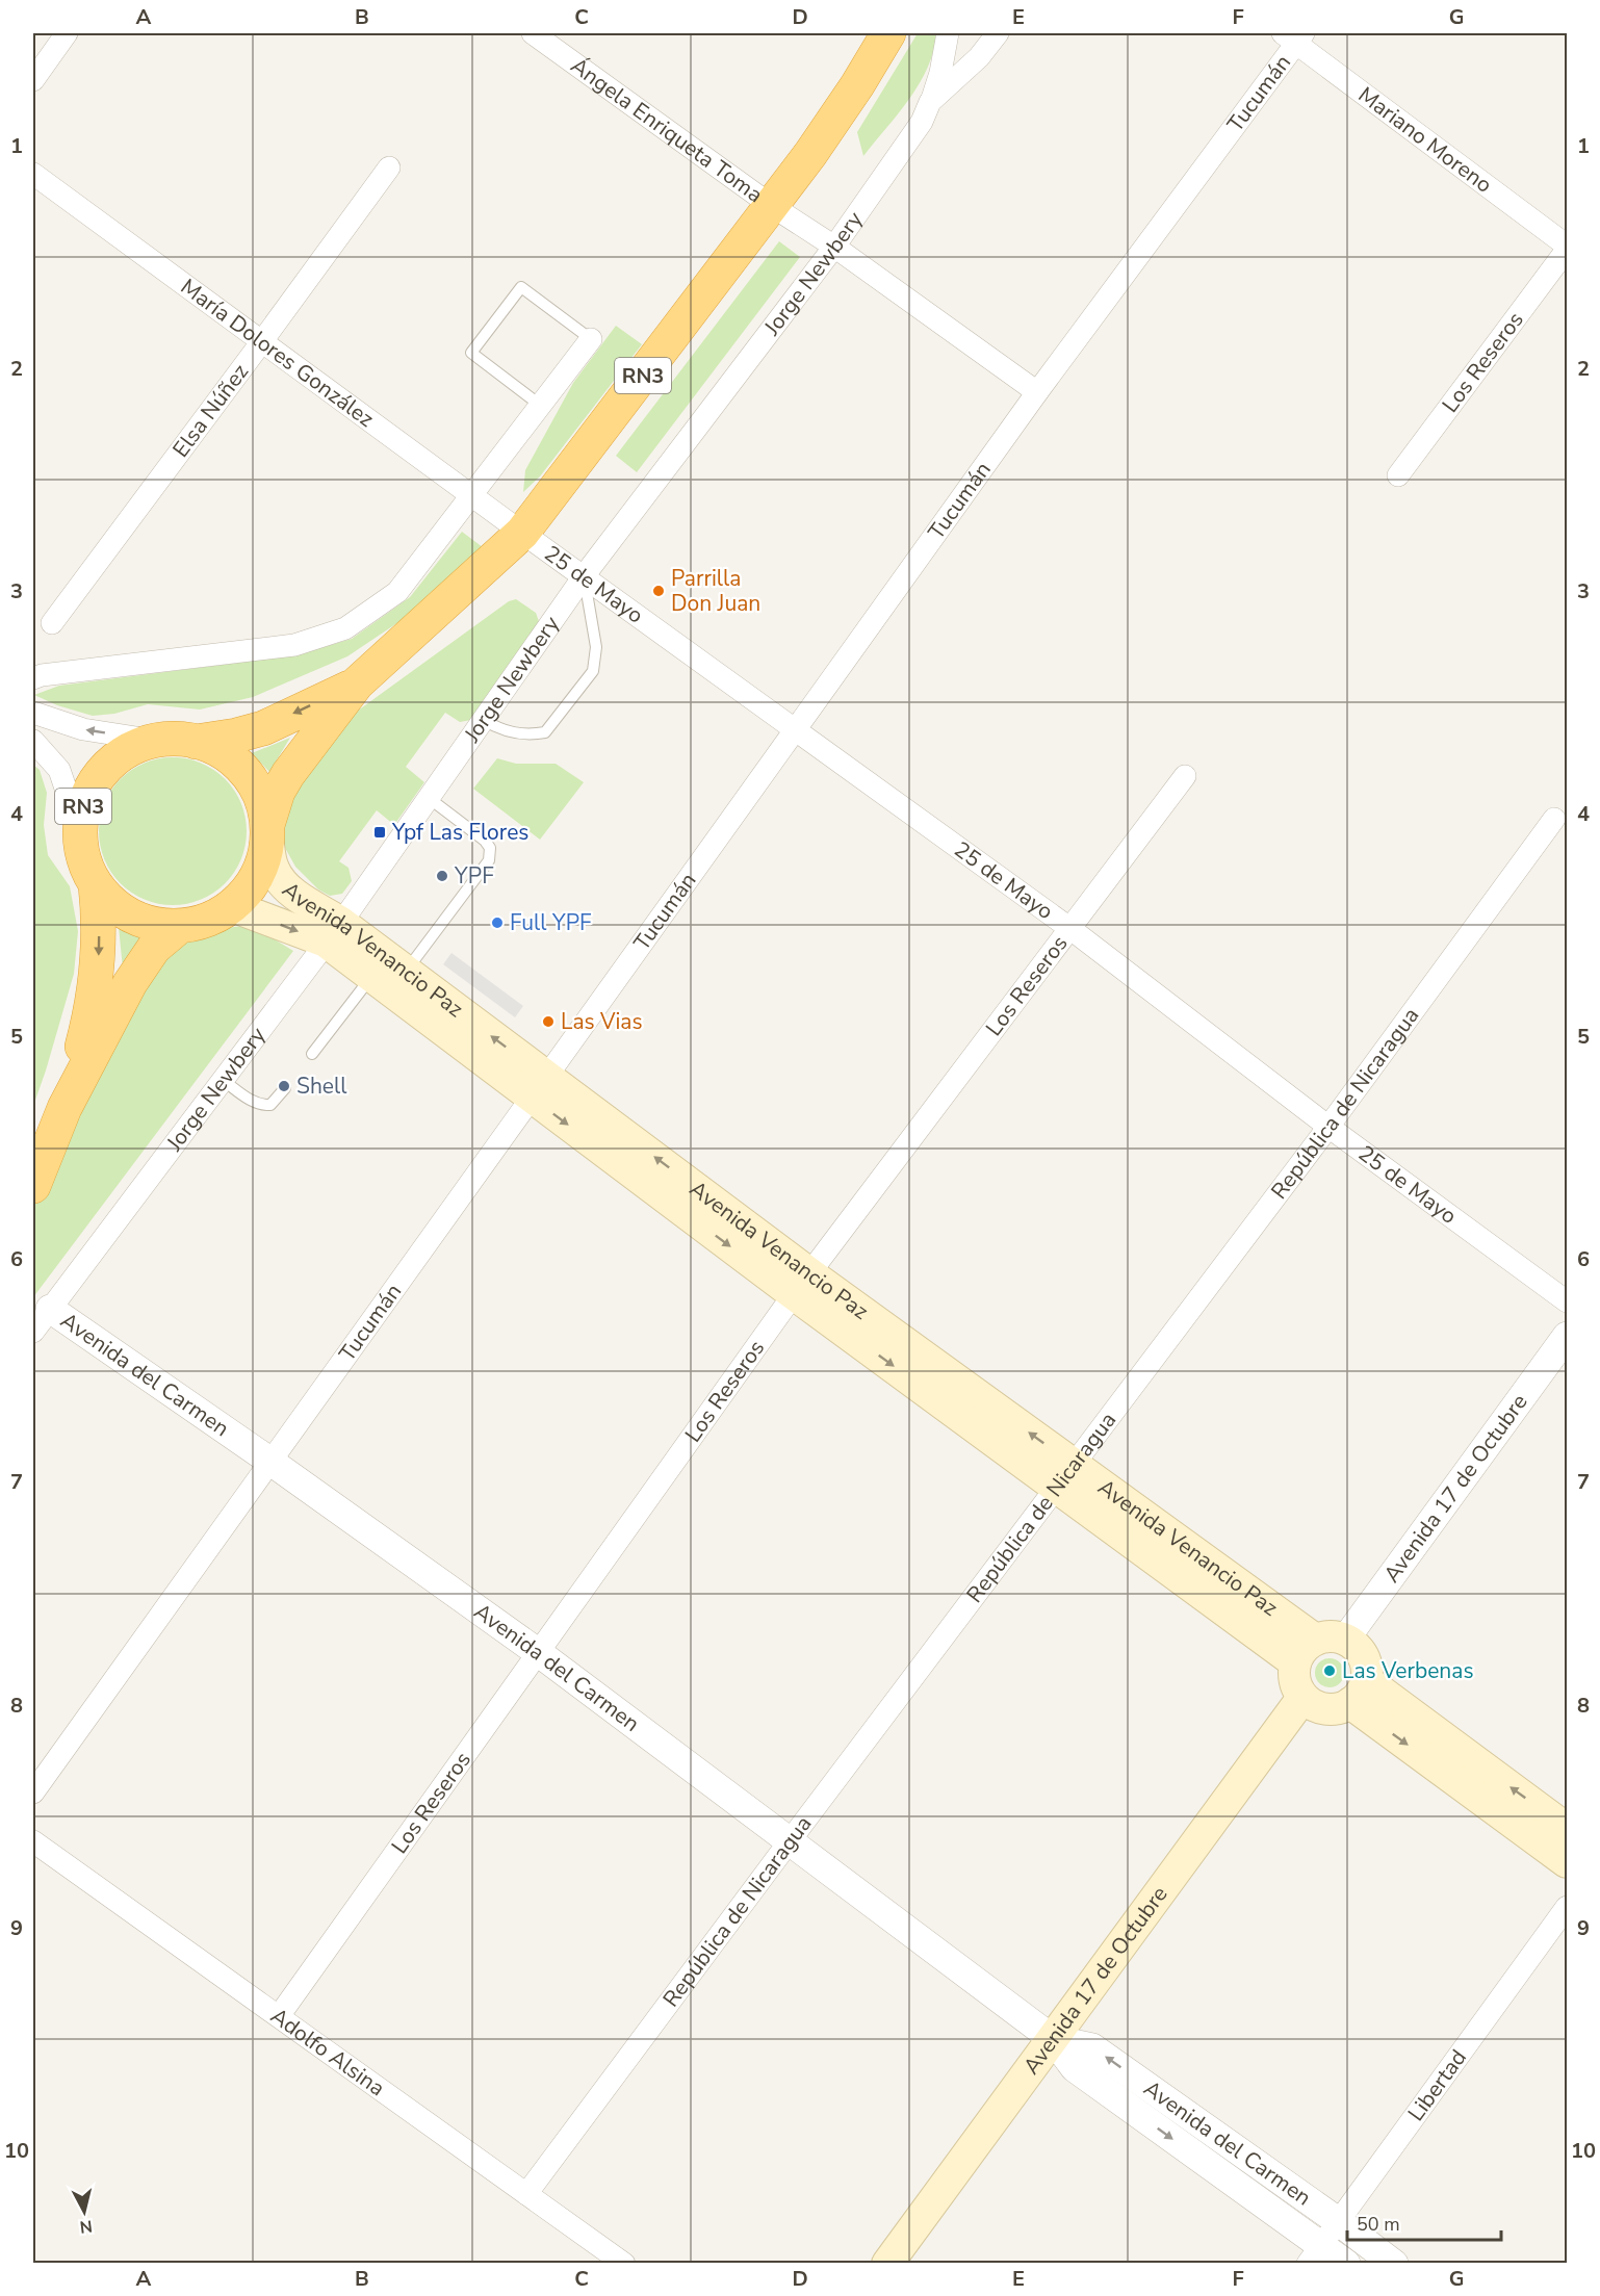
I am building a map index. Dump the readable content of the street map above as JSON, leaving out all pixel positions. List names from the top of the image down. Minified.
{"streets":{"highway":["RN3"],"main road":["Avenida Venancio Paz","Avenida 17 de Octubre"],"street":["Tucumán","Ángela Enriqueta Toma","Mariano Moreno","Jorge Newbery","María Dolores González","Los Reseros","Elsa Núñez","25 de Mayo","República de Nicaragua","Avenida del Carmen","Adolfo Alsina","Libertad"]},"crossings":[["Tucumán","Ángela Enriqueta Toma"],["Tucumán","Mariano Moreno"],["Tucumán","25 de Mayo"],["Tucumán","Avenida Venancio Paz"],["Tucumán","Avenida del Carmen"],["Ángela Enriqueta Toma","Jorge Newbery"],["Ángela Enriqueta Toma","RN3"],["Mariano Moreno","Los Reseros"],["Jorge Newbery","25 de Mayo"],["Jorge Newbery","Avenida Venancio Paz"],["Jorge Newbery","Avenida del Carmen"],["María Dolores González","RN3"],["María Dolores González","Elsa Núñez"],["María Dolores González","25 de Mayo"],["Los Reseros","25 de Mayo"],["Los Reseros","Avenida Venancio Paz"],["Los Reseros","Avenida del Carmen"],["Los Reseros","Adolfo Alsina"],["RN3","25 de Mayo"],["RN3","Avenida Venancio Paz"],["25 de Mayo","República de Nicaragua"],["Avenida Venancio Paz","República de Nicaragua"],["Avenida Venancio Paz","Avenida 17 de Octubre"],["República de Nicaragua","Avenida del Carmen"],["República de Nicaragua","Adolfo Alsina"],["Avenida del Carmen","Avenida 17 de Octubre"],["Avenida del Carmen","Libertad"]],"places":{"other":["Parrilla Don Juan","YPF","Full YPF","Las Vias","Shell","Las Verbenas"],"transit":["Ypf Las Flores"]},"scale_bar":"50 m","north":"bottom","grid":{"columns":["A","B","C","D","E","F","G"],"rows":["1","2","3","4","5","6","7","8","9","10"]}}
